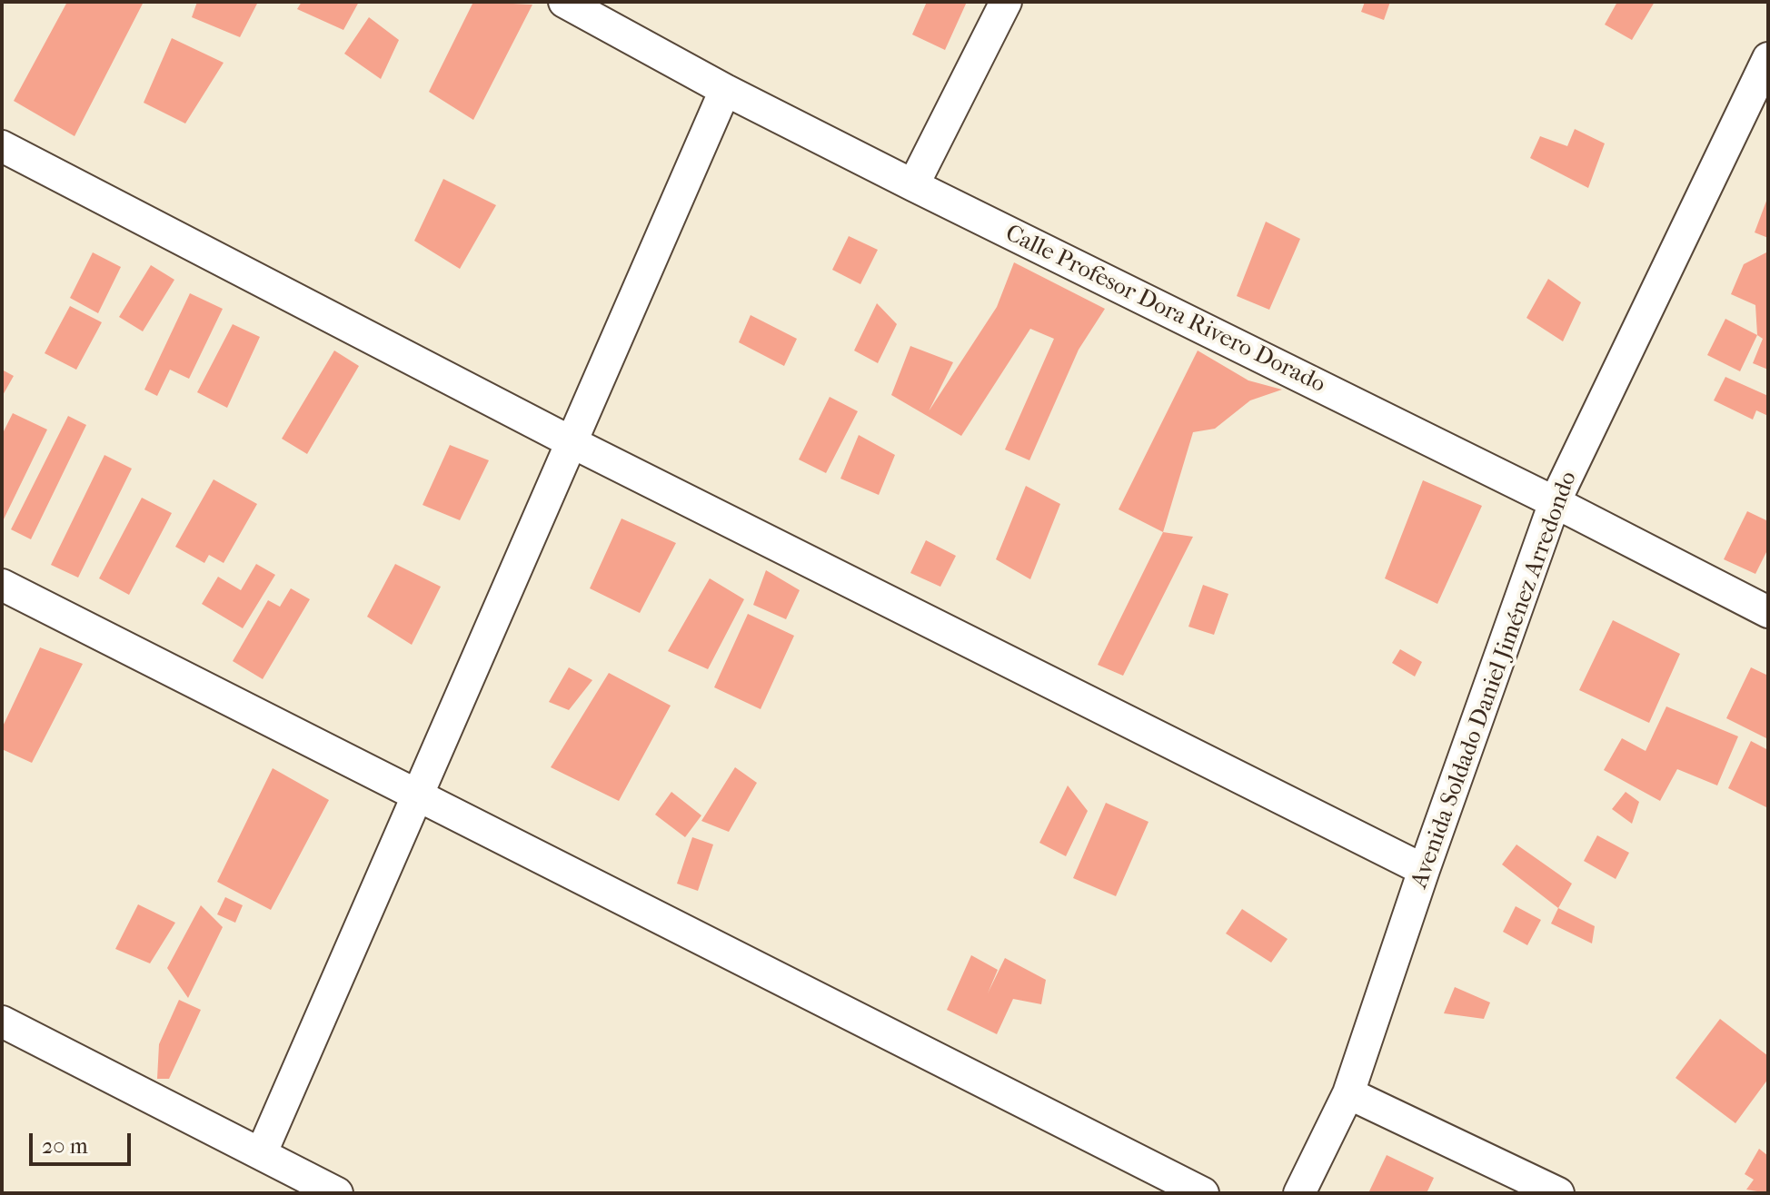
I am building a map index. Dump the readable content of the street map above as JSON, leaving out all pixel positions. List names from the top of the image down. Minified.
{"streets":{"street":["Calle Profesor Dora Rivero Dorado","Avenida Soldado Daniel Jiménez Arredondo"]},"crossings":[["Calle Profesor Dora Rivero Dorado","Avenida Soldado Daniel Jiménez Arredondo"]],"scale_bar":"20 m"}
